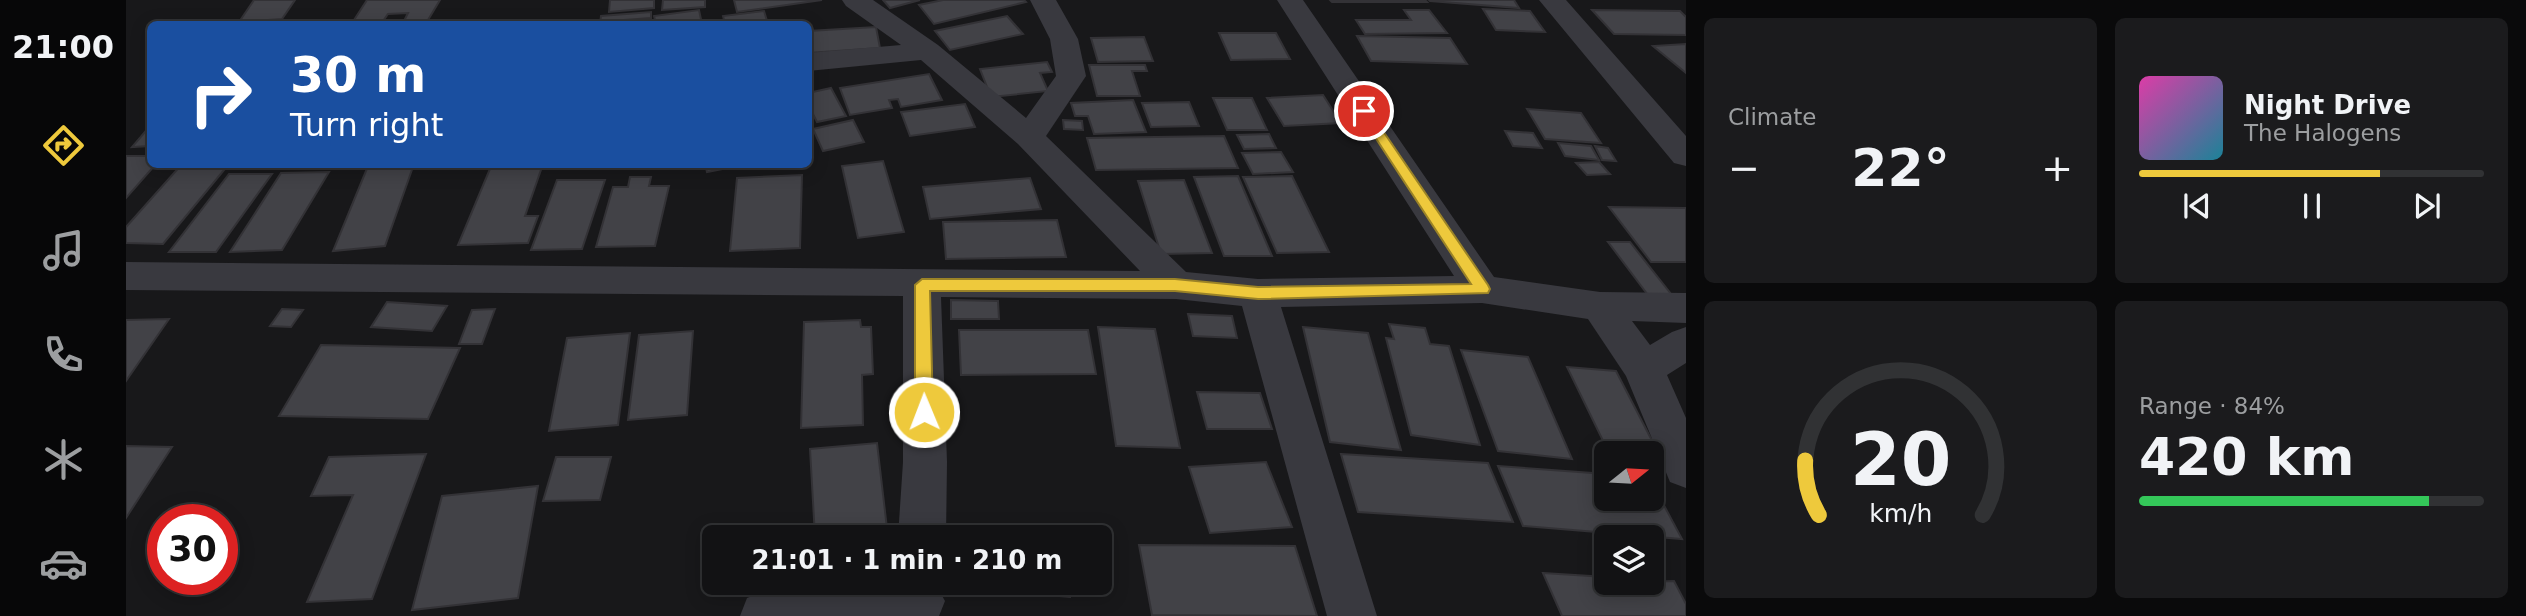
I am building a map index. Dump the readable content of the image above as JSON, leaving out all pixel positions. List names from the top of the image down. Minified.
{"north":"right","page":{"tabs":"21:00","tile":["Climate",["Range · 84%","420 km"]],"turn":["30 m","Turn right"],"song":["Night Drive","The Halogens"],"heat":["−","22°","+"],"limit":"30","trip":"21:01 · 1 min · 210 m","gauge":["20","km/h"]}}
